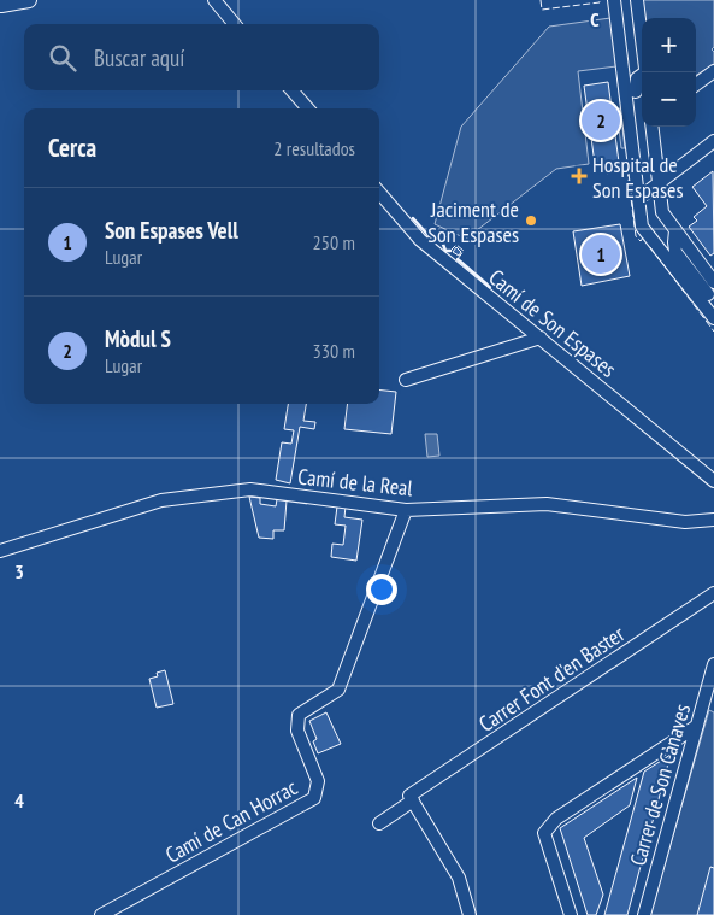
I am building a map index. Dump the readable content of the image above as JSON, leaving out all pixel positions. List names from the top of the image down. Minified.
{"streets":{"street":["Camí de Son Espases","Camí de la Real","Carrer Font d'en Baster","Carrer de Son Cànaves","Camí de Can Horrac"]},"crossings":[["Camí de la Real","Camí de Can Horrac"]],"places":{"health":["Hospital de Son Espases"],"other":["Jaciment de Son Espases"]},"page":{"map_buttons":["+","−"],"search":"Buscar aquí","pins":["2","1"],"heading":["Cerca","2 resultados"],"list":[{"mark":"1","name":"Son Espases Vell","note":"Lugar","value":"250 m"},{"mark":"2","name":"Mòdul S","note":"Lugar","value":"330 m"}]},"grid":{"columns":["C"],"rows":["3","4"]}}
